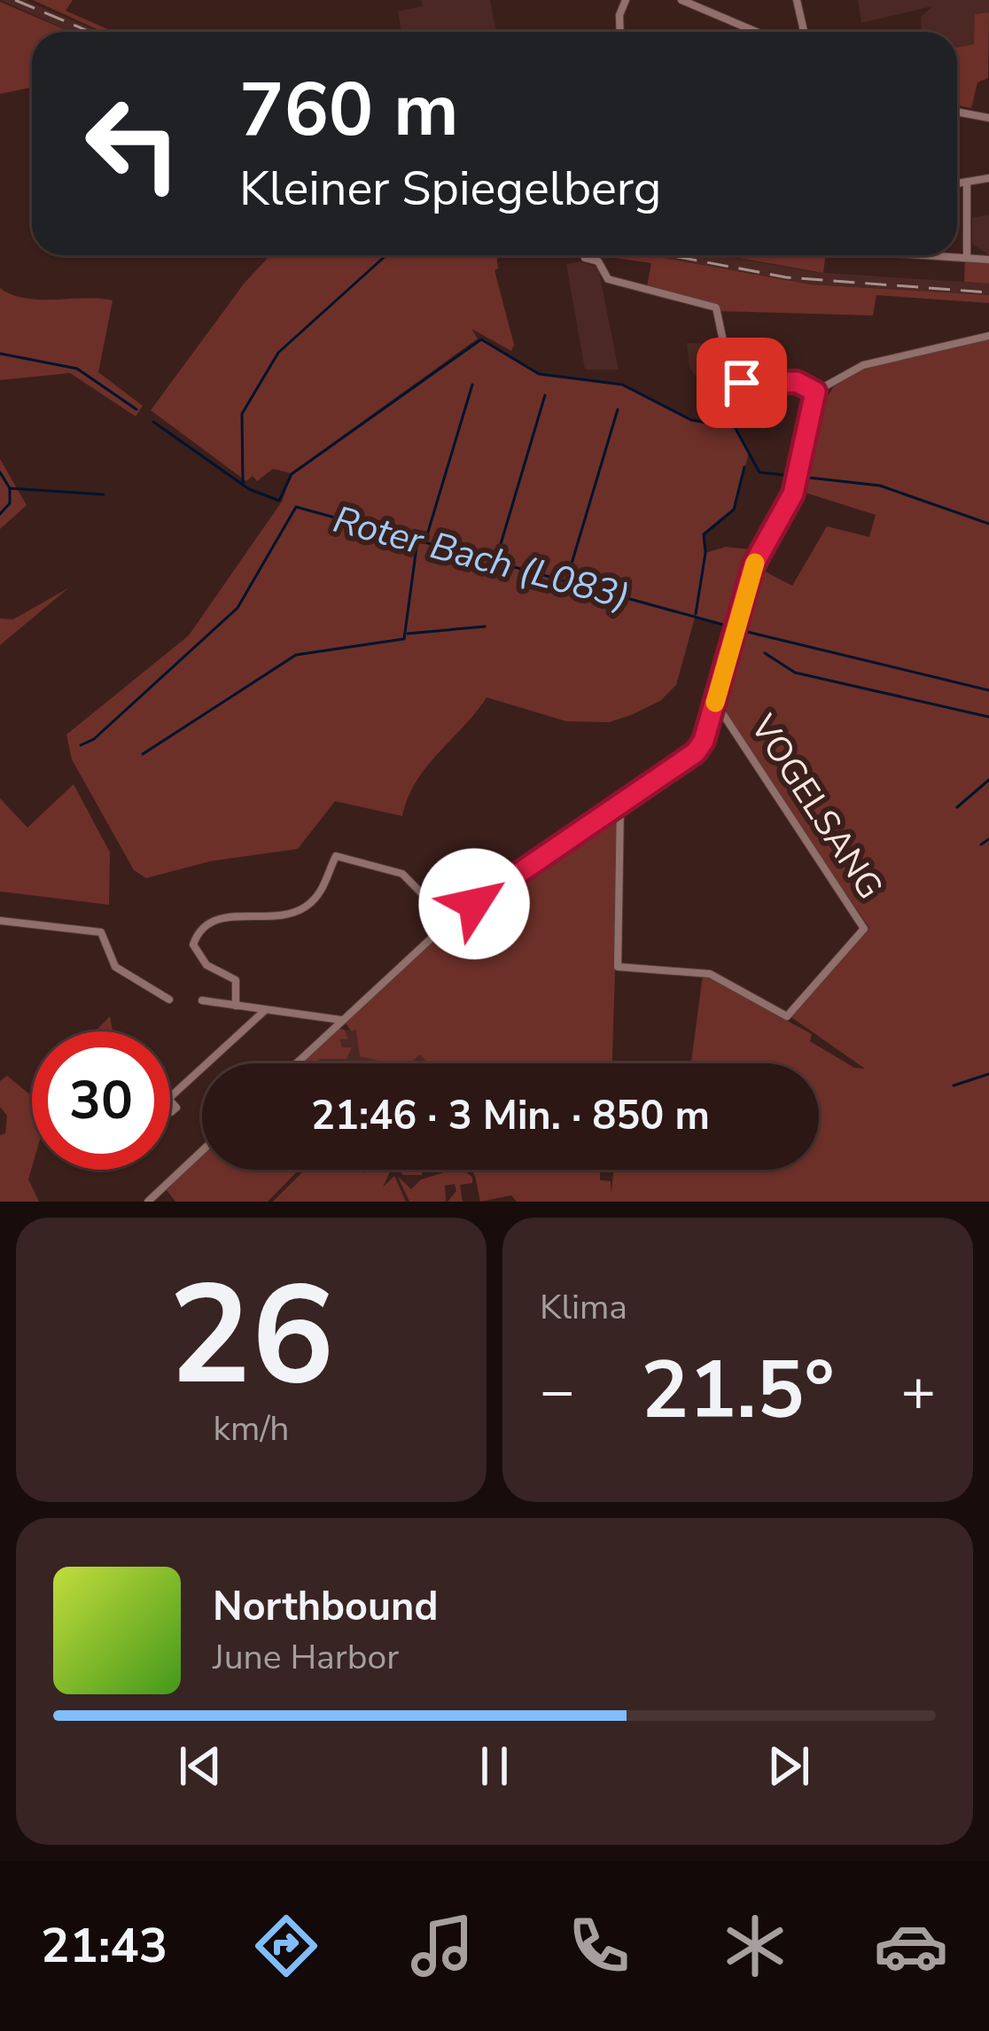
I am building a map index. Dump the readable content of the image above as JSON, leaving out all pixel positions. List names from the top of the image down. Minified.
{"streets":{"street":["VOGELSANG"]},"water":["Roter Bach (L083)"],"page":{"turn":["760 m","Kleiner Spiegelberg"],"limit":"30","trip":"21:46 · 3 Min. · 850 m","tile":[["26","km/h"],"Klima"],"heat":["−","21.5°","+"],"song":["Northbound","June Harbor"],"tabs":"21:43"}}
